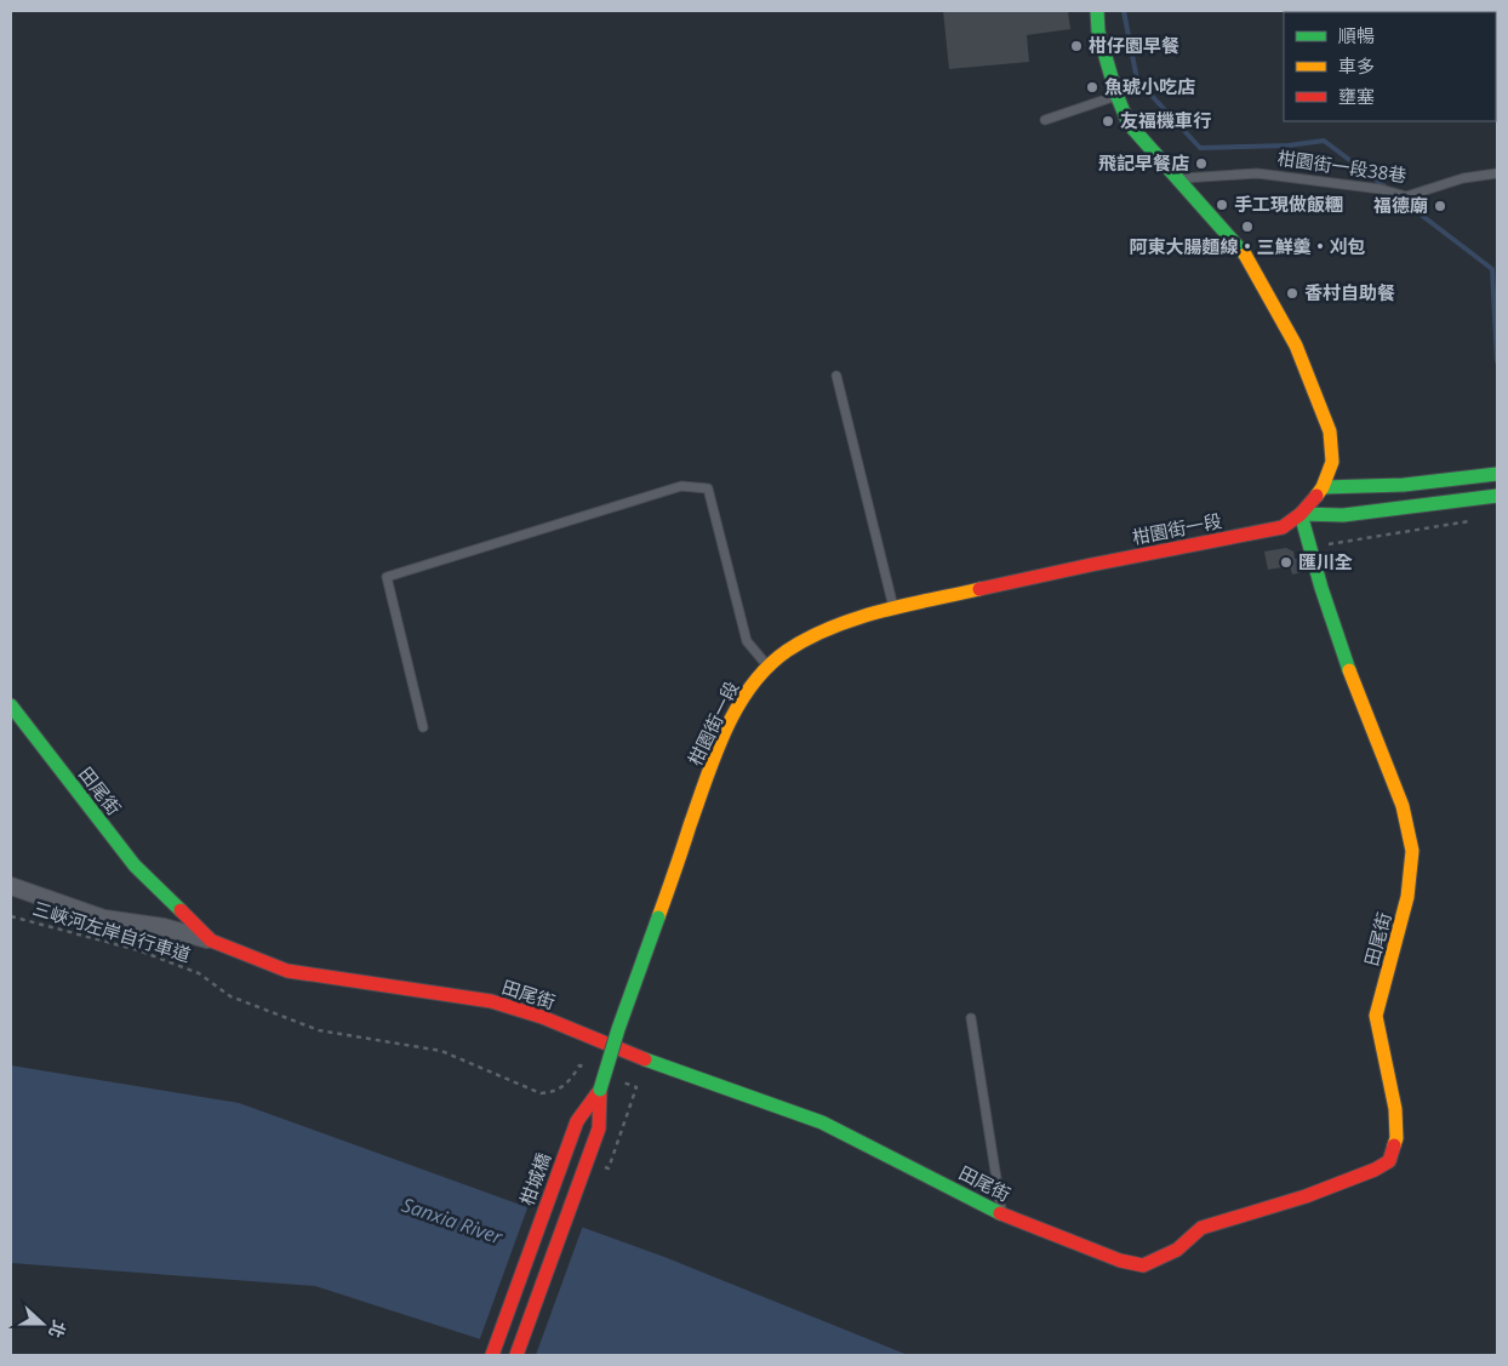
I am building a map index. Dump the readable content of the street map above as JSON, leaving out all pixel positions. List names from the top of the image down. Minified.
{"streets":{"street":["柑園街一段","田尾街","柑城橋"],"lane":["柑園街一段38巷"],"path":["三峽河左岸自行車道"]},"crossings":[["柑園街一段38巷","柑園街一段"],["柑園街一段","田尾街"],["柑園街一段","柑城橋"]],"water":["Sanxia River"],"places":["柑仔園早餐","魚琥小吃店","友福機車行","飛記早餐店","手工現做飯糰","福德廟","阿東大腸麵線‧三鮮羹‧刈包","香村自助餐","匯川全"],"legend":["順暢","車多","壅塞"],"north":"right"}
